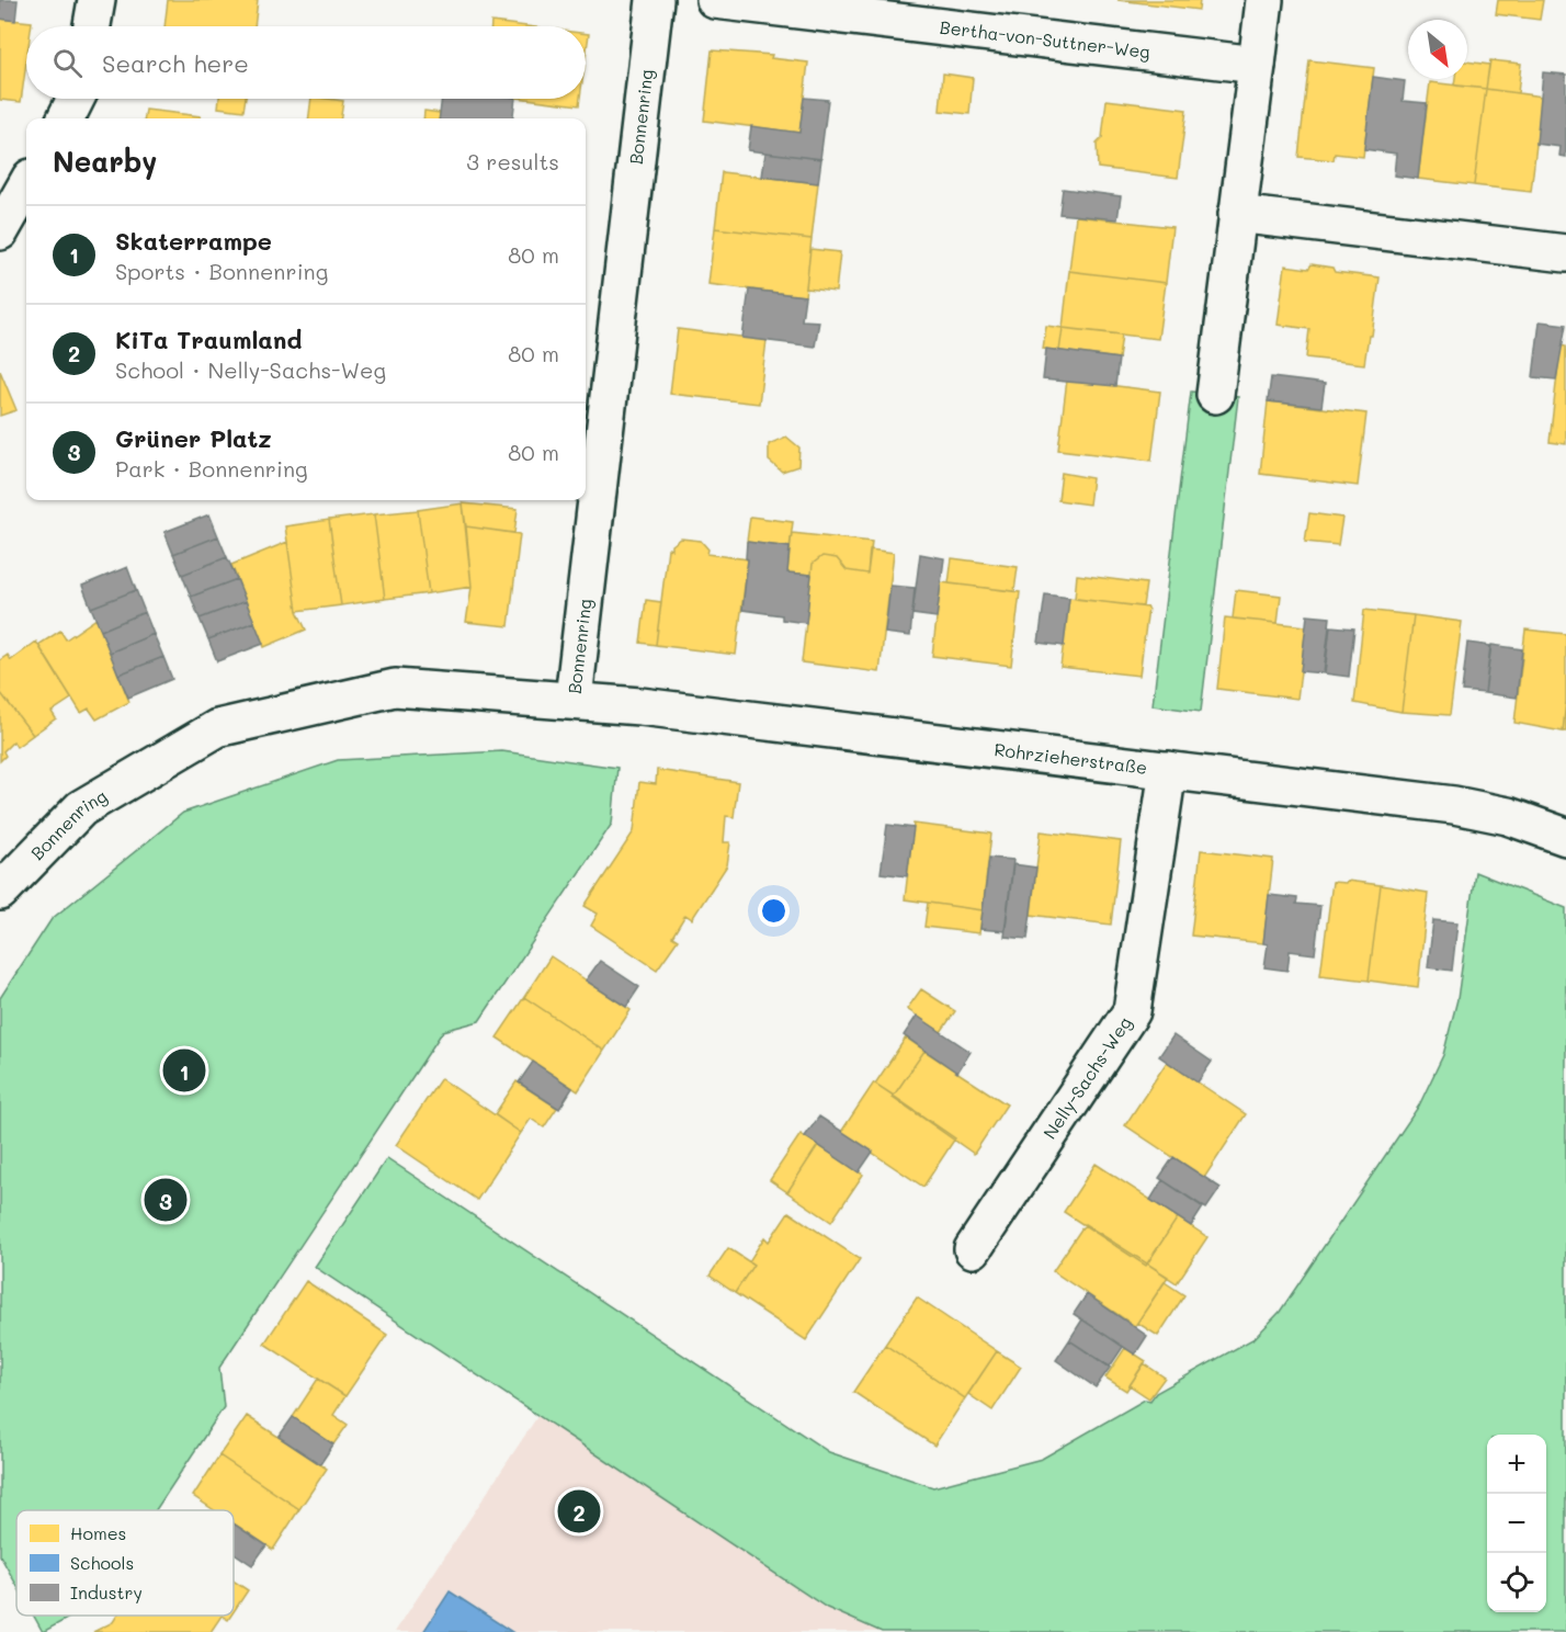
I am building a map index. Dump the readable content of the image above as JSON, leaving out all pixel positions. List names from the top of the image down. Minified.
{"streets":{"street":["Bertha-von-Suttner-Weg","Bonnenring","Rohrzieherstraße","Nelly-Sachs-Weg"]},"crossings":[["Bonnenring","Rohrzieherstraße"],["Rohrzieherstraße","Nelly-Sachs-Weg"]],"legend":["Homes","Schools","Industry"],"north":"bottom right","page":{"search":"Search here","heading":["Nearby","3 results"],"list":[{"mark":"1","name":"Skaterrampe","note":"Sports · Bonnenring","value":"80 m"},{"mark":"2","name":"KiTa Traumland","note":"School · Nelly-Sachs-Weg","value":"80 m"},{"mark":"3","name":"Grüner Platz","note":"Park · Bonnenring","value":"80 m"}],"pins":["1","3","2"],"map_buttons":["+","−"]}}
